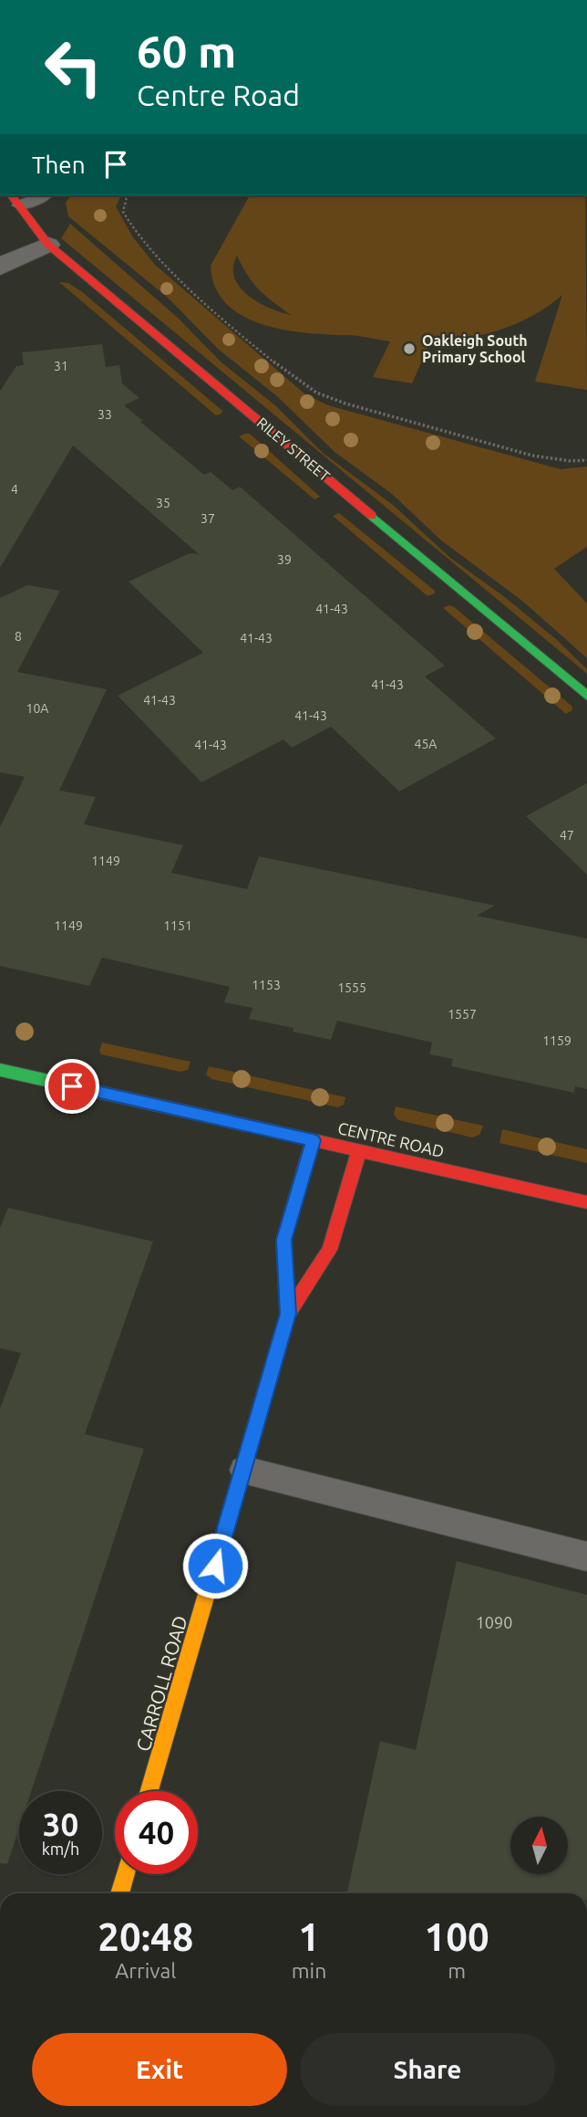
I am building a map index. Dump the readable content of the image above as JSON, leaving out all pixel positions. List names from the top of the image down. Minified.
{"streets":{"street":["RILEY STREET","CENTRE ROAD","CARROLL ROAD"]},"crossings":[["CENTRE ROAD","CARROLL ROAD"]],"places":["Oakleigh South Primary School"],"house_numbers":["31","33","4","35","37","39","41-43","8","41-43","41-43","41-43","10A","41-43","45A","41-43","47","1149","1149","1151","1153","1555","1557","1159","1090"],"north":"top","page":{"turn":["60 m","Centre Road"],"then":"Then","speed":"30 km/h","limit":"40","eta":["20:48","Arrival","1","min","100","m"],"buttons":["Exit","Share"]}}
